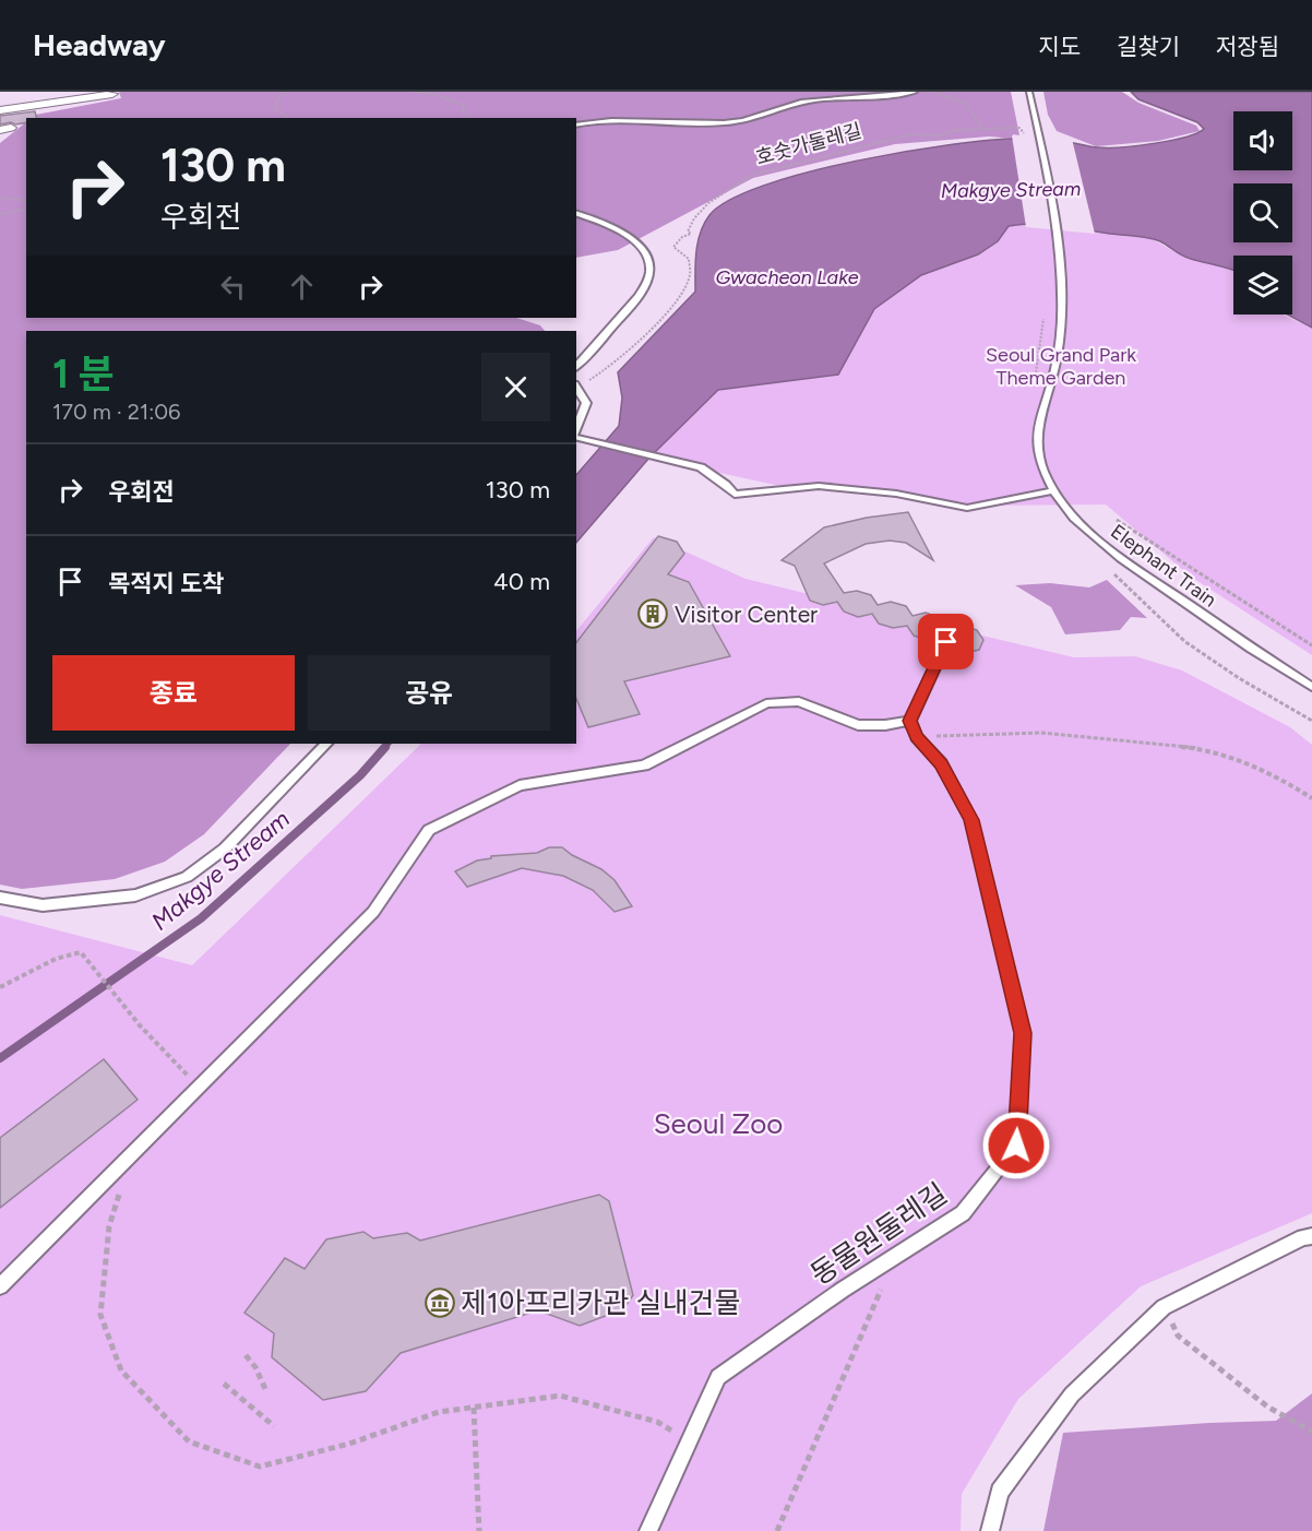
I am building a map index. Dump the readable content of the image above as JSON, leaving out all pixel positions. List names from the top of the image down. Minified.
{"streets":{"lane":["Elephant Train","동물원둘레길"],"path":["호숫가둘레길"]},"water":["Makgye Stream","Gwacheon Lake"],"parks":["Seoul Grand Park Theme Garden","Seoul Zoo"],"places":{"building":["Visitor Center"],"museum":["제1아프리카관 실내건물"]},"page":{"header":"Headway","nav":["지도","길찾기","저장됨"],"turn":["130 m","우회전"],"heading":["1 분","170 m · 21:06"],"list":[{"name":"우회전","value":"130 m"},{"name":"목적지 도착","value":"40 m"}],"buttons":["종료","공유"]}}
